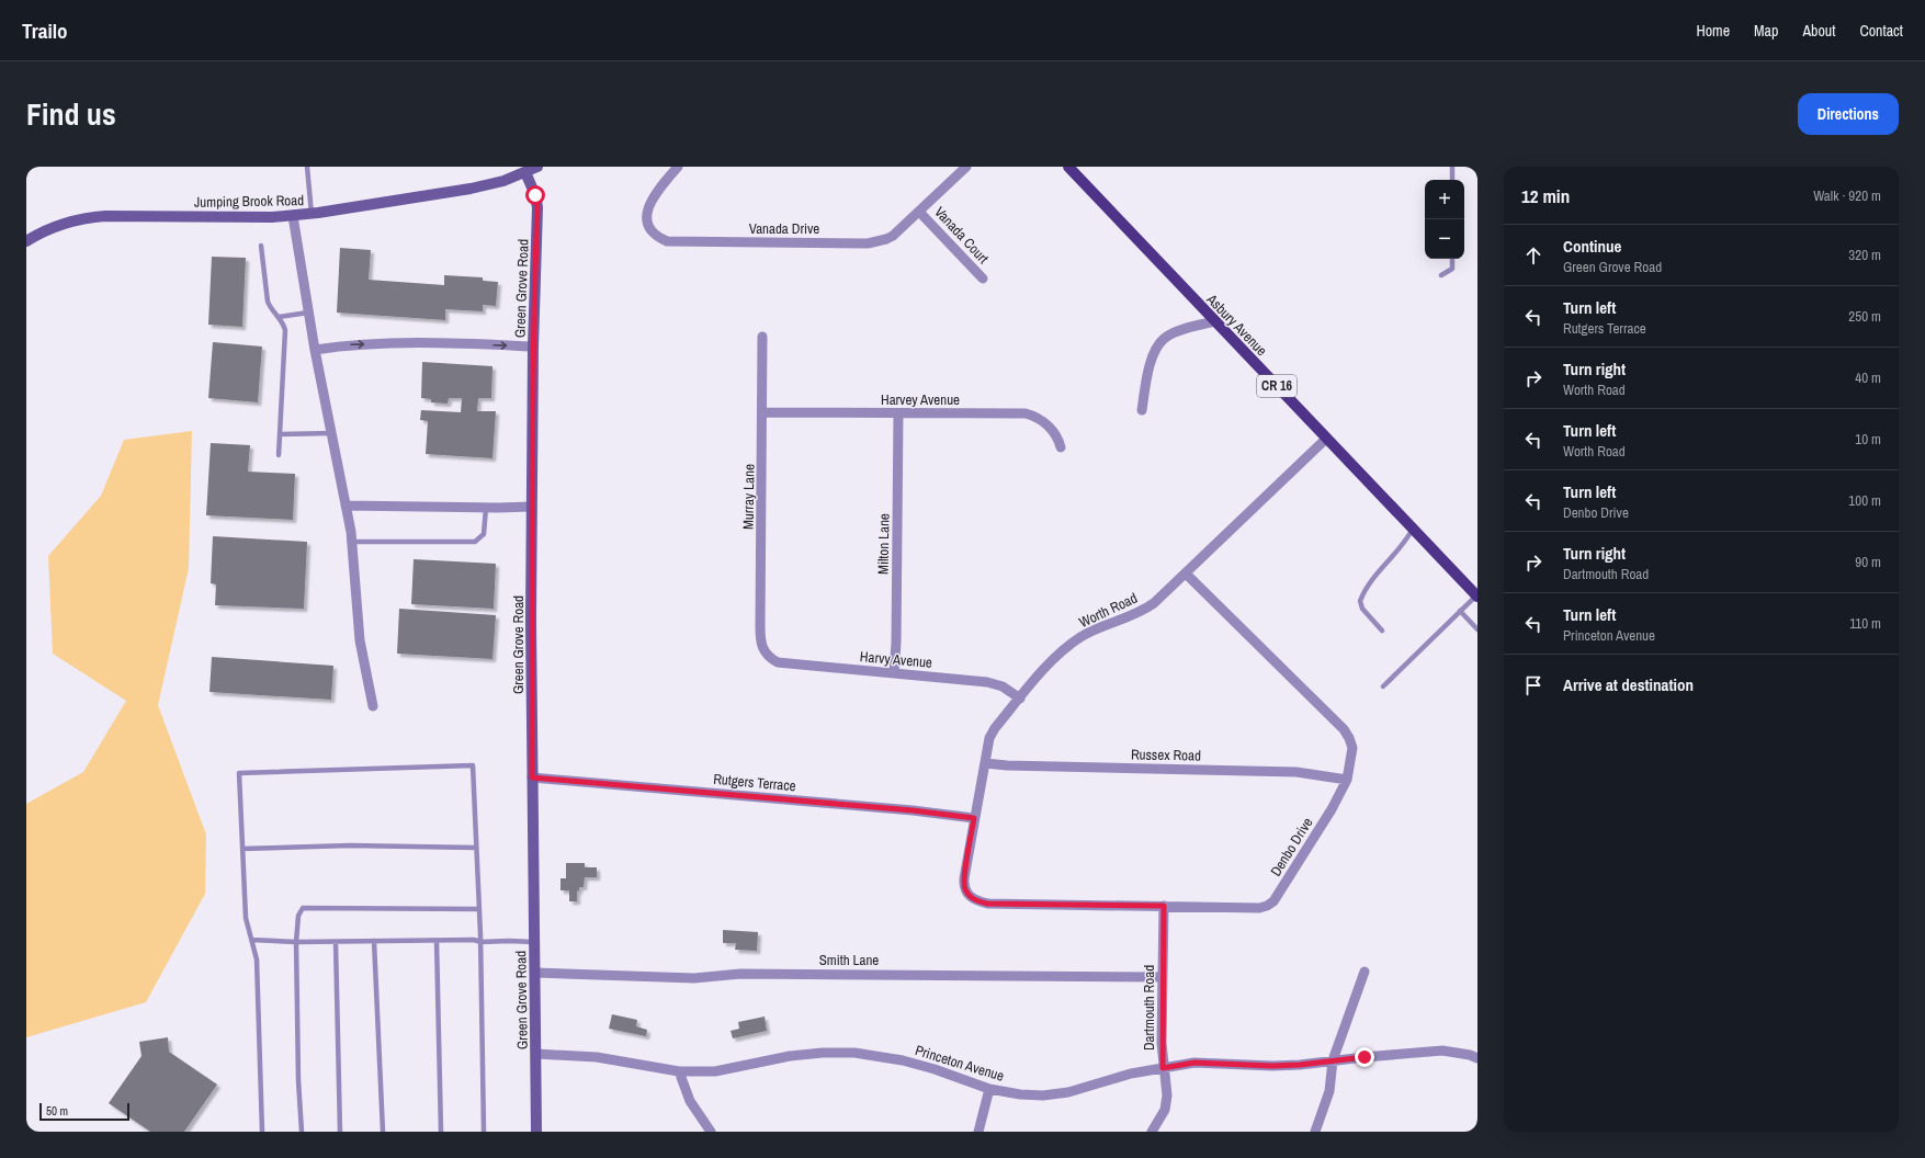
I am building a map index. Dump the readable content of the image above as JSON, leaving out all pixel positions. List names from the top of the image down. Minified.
{"streets":{"main road":["Asbury Avenue","CR 16"],"street":["Jumping Brook Road","Vanada Drive","Vanada Court","Green Grove Road","Harvey Avenue","Murray Lane","Milton Lane","Worth Road","Harvy Avenue","Russex Road","Rutgers Terrace","Denbo Drive","Smith Lane","Dartmouth Road","Princeton Avenue"]},"crossings":[["Jumping Brook Road","Green Grove Road"],["Vanada Drive","Vanada Court"],["Green Grove Road","Rutgers Terrace"],["Green Grove Road","Smith Lane"],["Green Grove Road","Princeton Avenue"],["Asbury Avenue","Worth Road"],["Harvey Avenue","Murray Lane"],["Harvey Avenue","Milton Lane"],["Murray Lane","Harvy Avenue"],["Milton Lane","Harvy Avenue"],["Worth Road","Harvy Avenue"],["Worth Road","Russex Road"],["Worth Road","Rutgers Terrace"],["Worth Road","Denbo Drive"],["Russex Road","Denbo Drive"],["Denbo Drive","Dartmouth Road"],["Smith Lane","Dartmouth Road"],["Dartmouth Road","Princeton Avenue"]],"scale_bar":"50 m","page":{"header":"Trailo","nav":["Home","Map","About","Contact"],"title":"Find us","buttons":"Directions","heading":["12 min","Walk · 920 m"],"map_buttons":["+","−"],"list":[["Continue","Green Grove Road","320 m"],["Turn left","Rutgers Terrace","250 m"],["Turn right","Worth Road","40 m"],["Turn left","Worth Road","10 m"],["Turn left","Denbo Drive","100 m"],["Turn right","Dartmouth Road","90 m"],["Turn left","Princeton Avenue","110 m"],"Arrive at destination"],"scale":"50 m"}}
